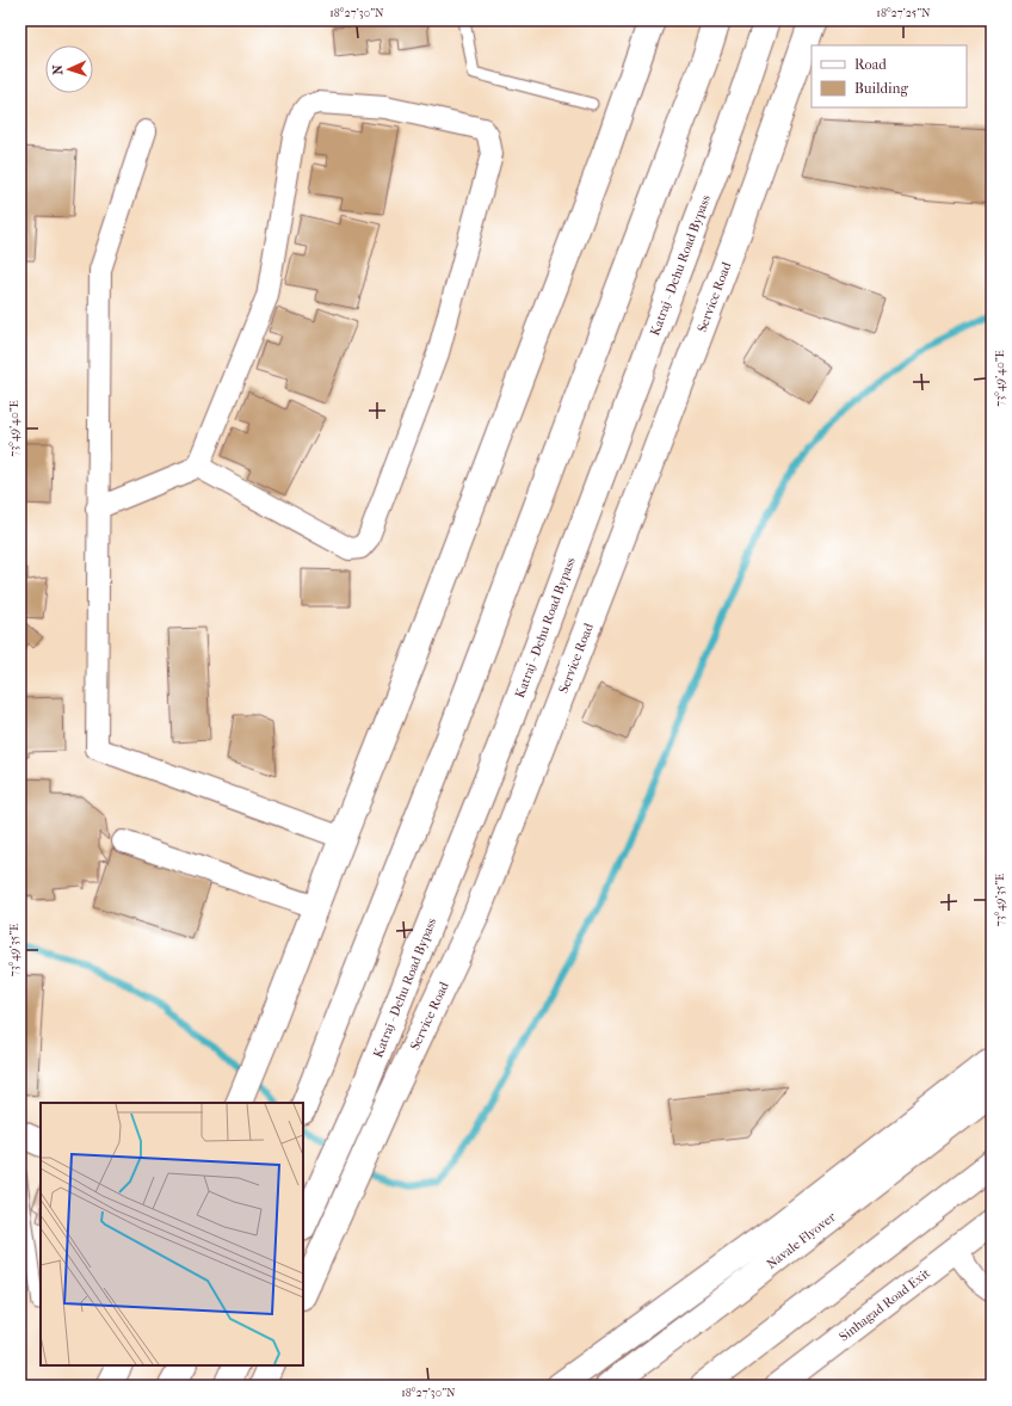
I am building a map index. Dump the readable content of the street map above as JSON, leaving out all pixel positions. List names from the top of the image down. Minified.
{"streets":{"main road":["Katraj - Dehu Road Bypass","Service Road","Navale Flyover","Sinhagad Road Exit"]},"legend":["Road","Building"],"north":"left","coordinates":["18°27'30\"N","18°27'25\"N","73°49'40\"E","73°49'35\"E"]}
